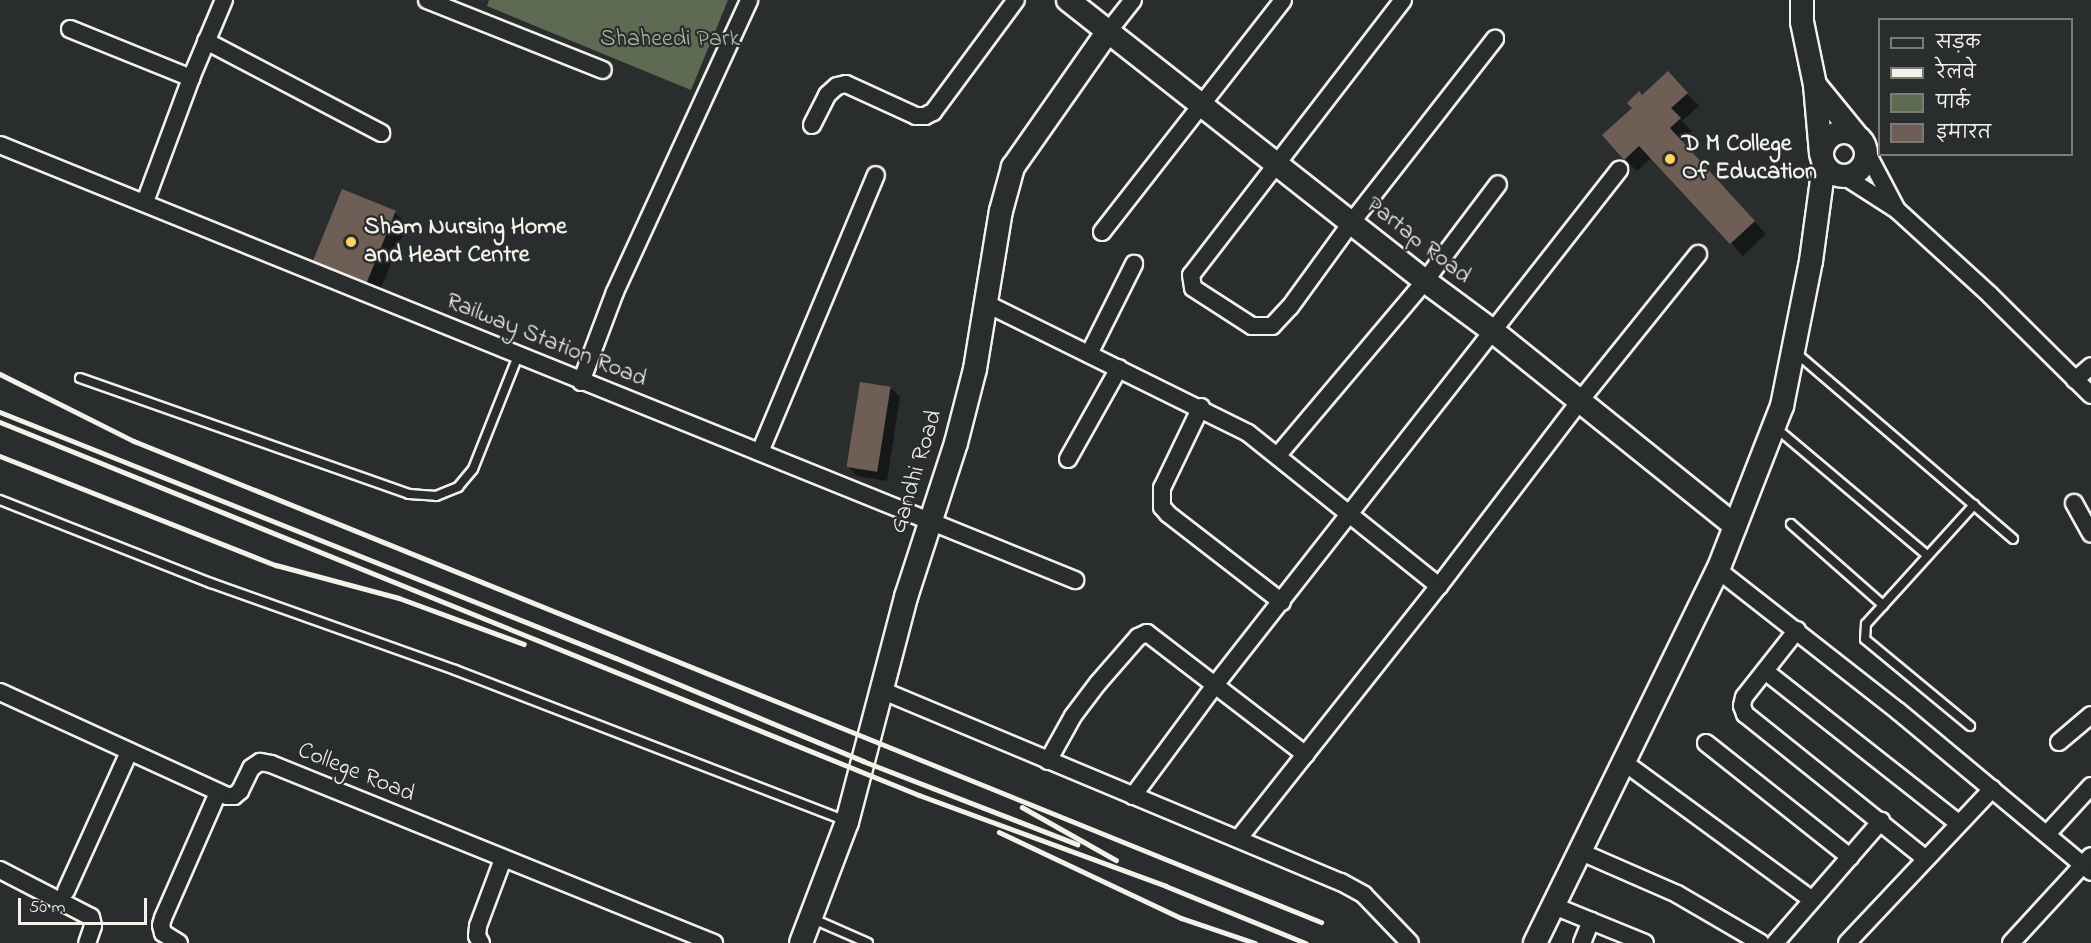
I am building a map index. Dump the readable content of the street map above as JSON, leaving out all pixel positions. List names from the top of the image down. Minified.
{"streets":{"street":["Partap Road","Railway Station Road","Gandhi Road","College Road"]},"crossings":[["Partap Road","Gandhi Road"],["Railway Station Road","Gandhi Road"]],"parks":["Shaheedi Park"],"places":["D M College Of Education","Sham Nursing Home and Heart Centre"],"legend":["सड़क","रेलवे","पार्क","इमारत"],"scale_bar":"50 m"}
